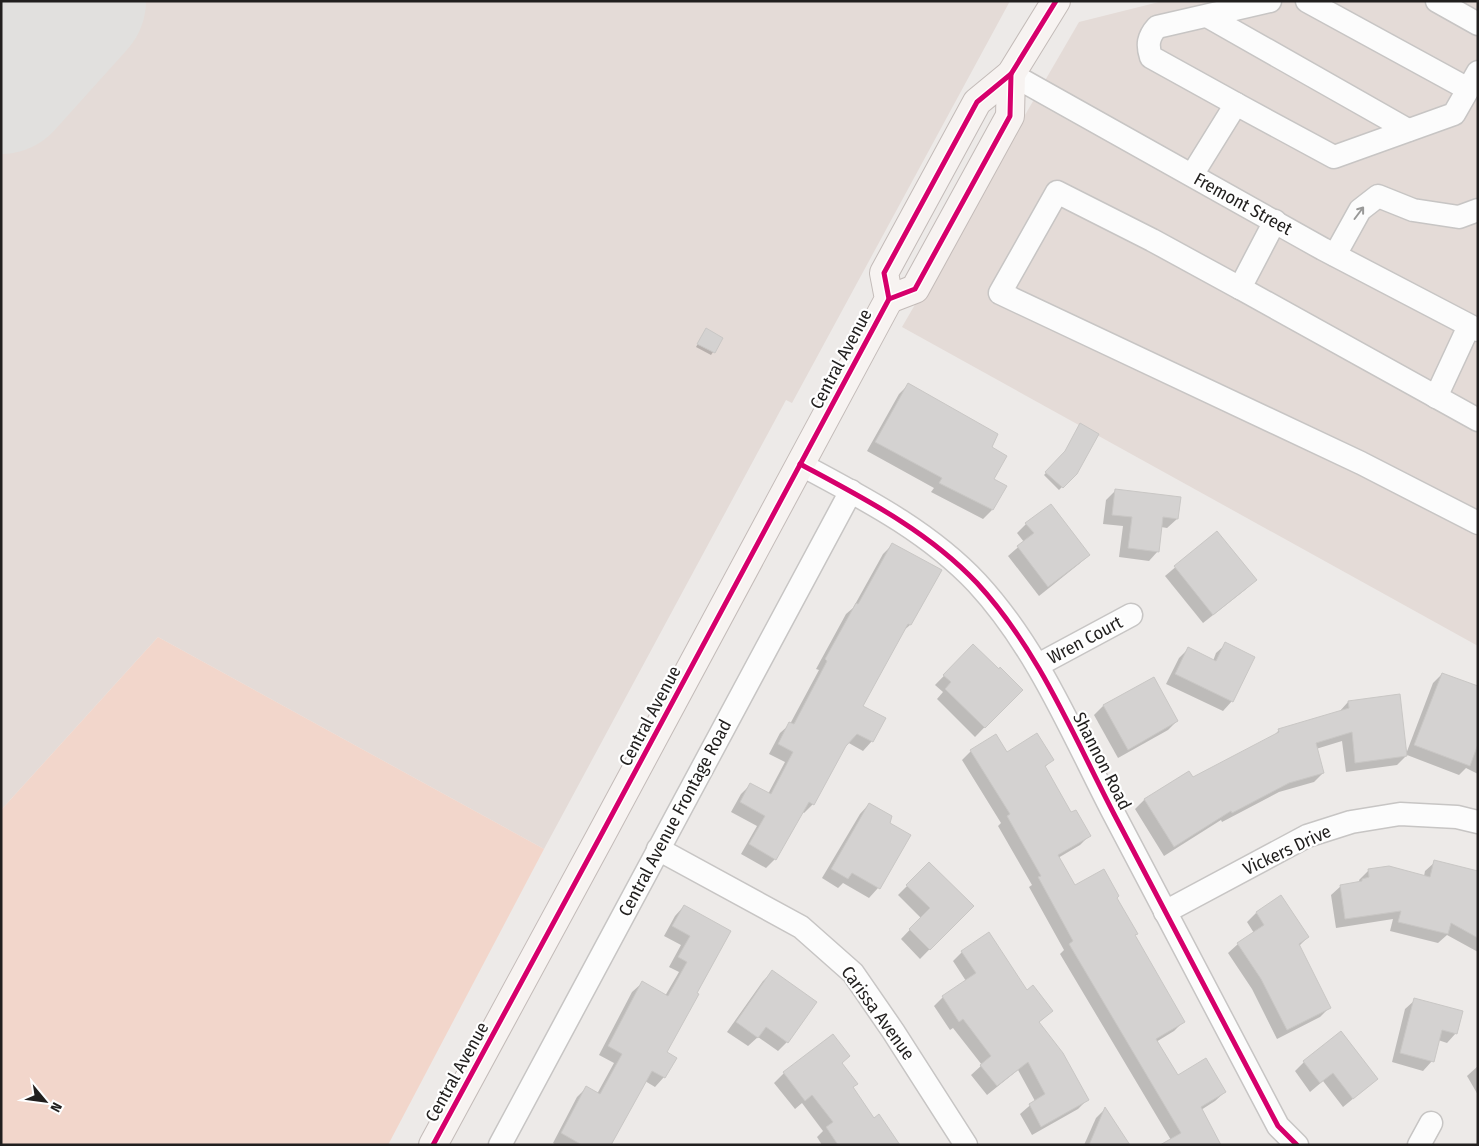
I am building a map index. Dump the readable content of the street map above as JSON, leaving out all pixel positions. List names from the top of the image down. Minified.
{"streets":{"main road":["Central Avenue"],"street":["Fremont Street","Wren Court","Shannon Road","Central Avenue Frontage Road","Vickers Drive","Carissa Avenue"]},"crossings":[["Fremont Street","Central Avenue"],["Central Avenue","Shannon Road"],["Wren Court","Shannon Road"],["Shannon Road","Central Avenue Frontage Road"],["Shannon Road","Vickers Drive"],["Central Avenue Frontage Road","Carissa Avenue"]],"north":"bottom right"}
